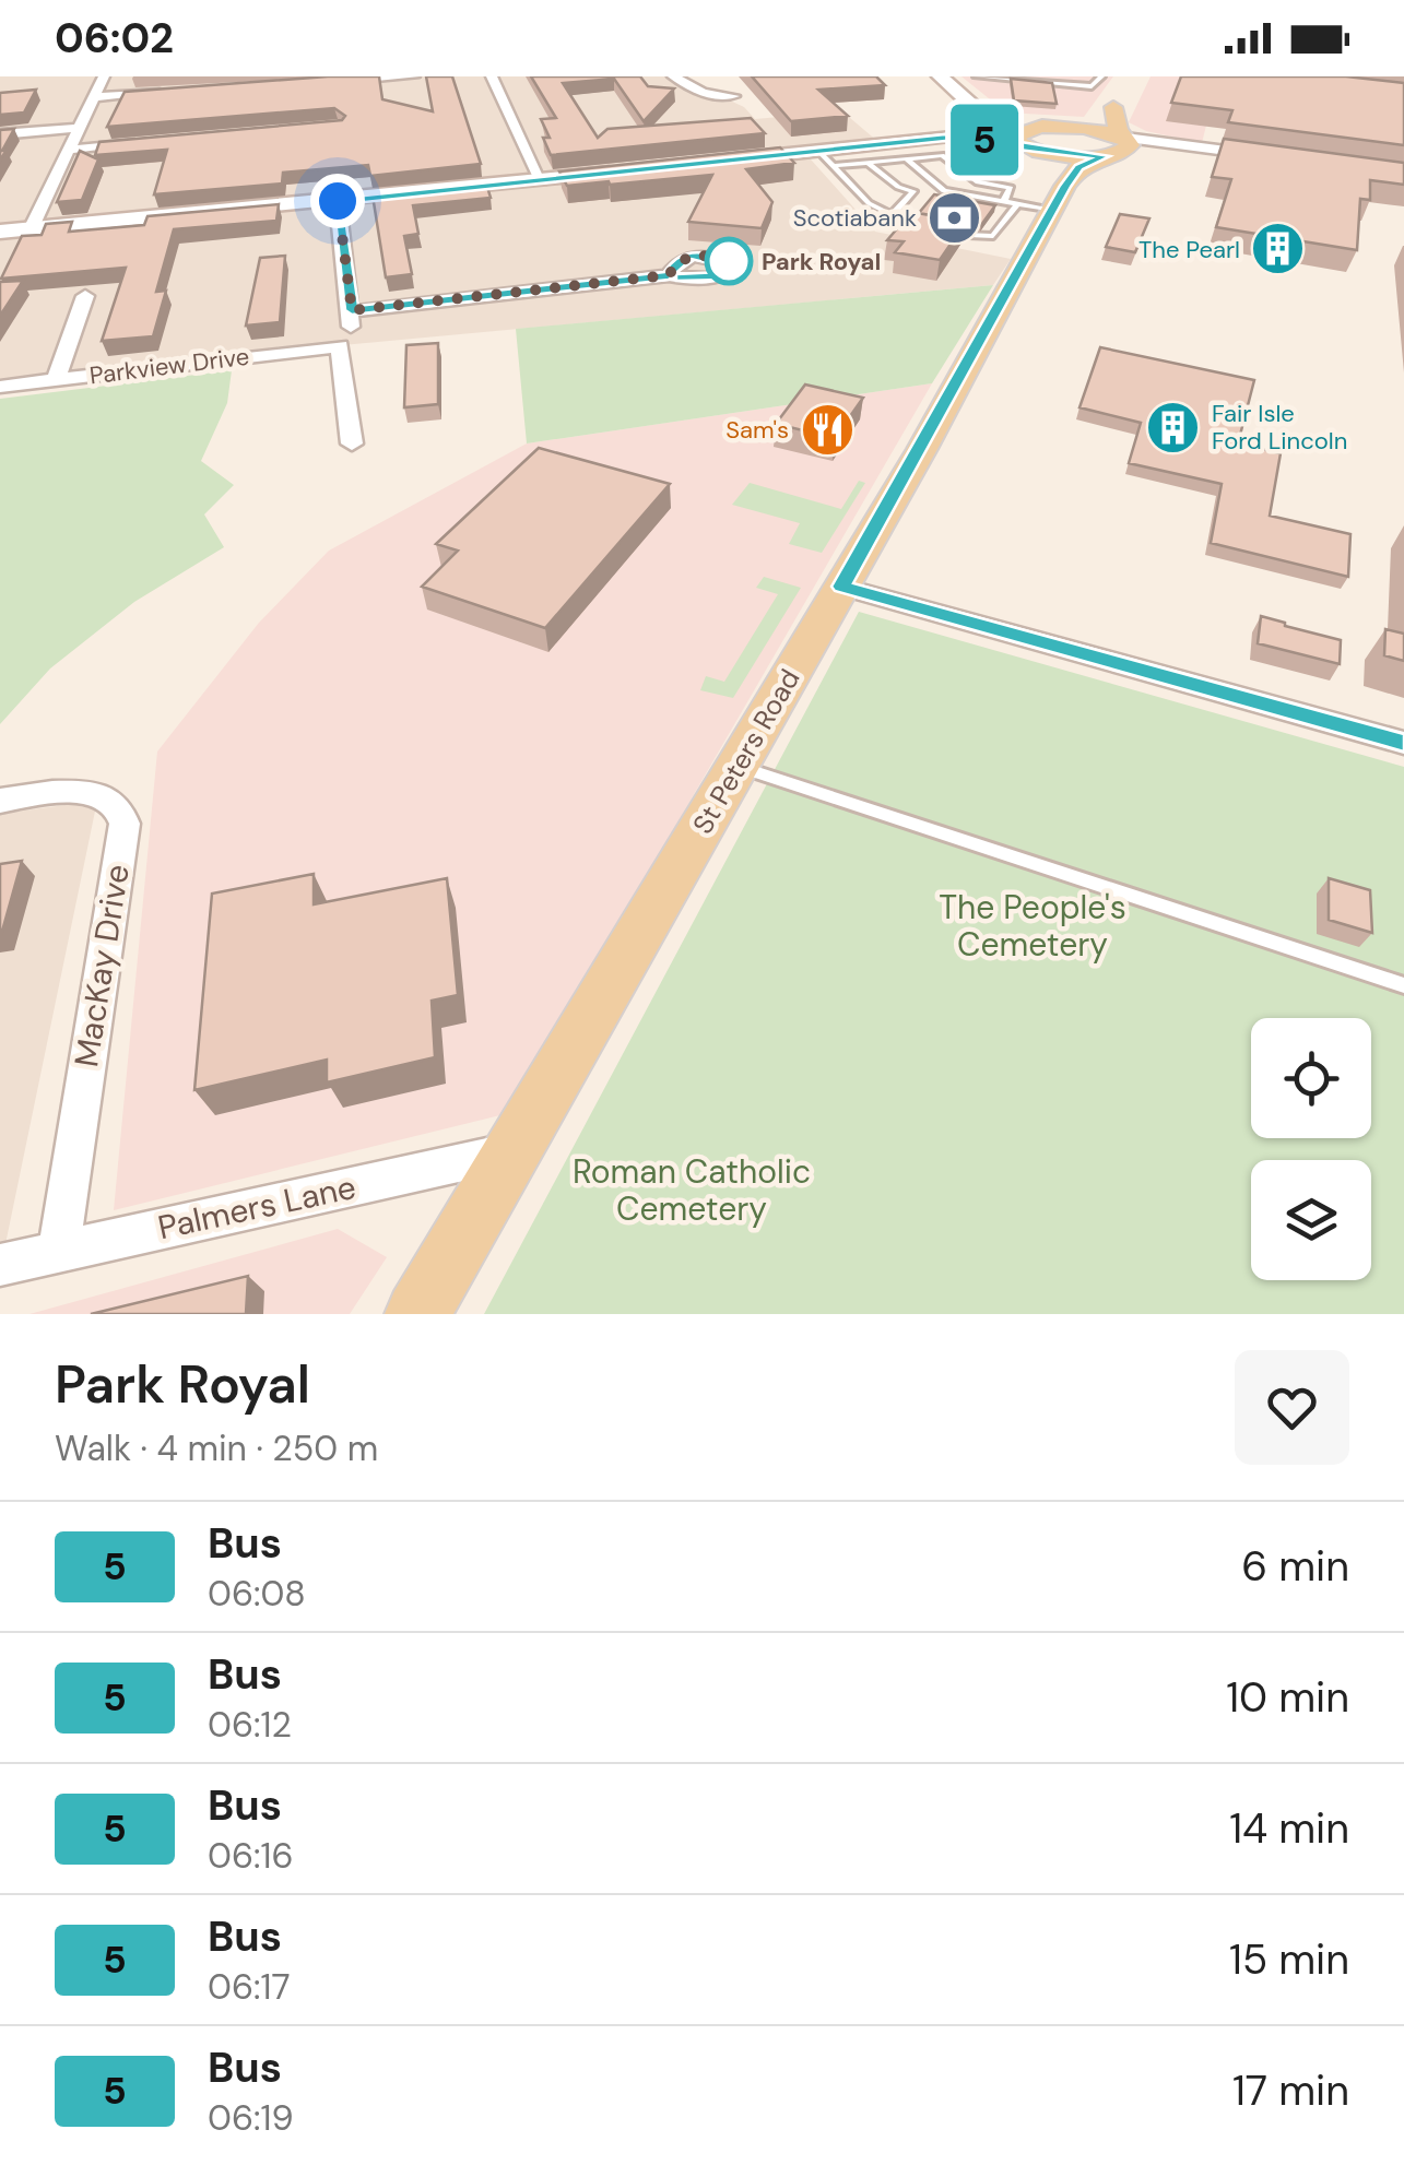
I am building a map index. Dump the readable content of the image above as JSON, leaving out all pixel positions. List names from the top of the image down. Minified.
{"streets":{"main road":["St Peters Road"],"street":["Parkview Drive","MacKay Drive","Palmers Lane"]},"crossings":[["St Peters Road","Palmers Lane"],["MacKay Drive","Palmers Lane"]],"parks":["The People's Cemetery","Roman Catholic Cemetery"],"places":{"bank":["Scotiabank"],"building":["The Pearl","Fair Isle Ford Lincoln"],"other":["Park Royal"],"restaurant":["Sam's"]},"lines":["bus line 5"],"page":{"status":"06:02","on_map":"5","heading":["Park Royal","Walk · 4 min · 250 m"],"list":[{"mark":"5","name":"Bus","note":"06:08","value":"6 min"},{"mark":"5","name":"Bus","note":"06:12","value":"10 min"},{"mark":"5","name":"Bus","note":"06:16","value":"14 min"},{"mark":"5","name":"Bus","note":"06:17","value":"15 min"},{"mark":"5","name":"Bus","note":"06:19","value":"17 min"}]}}
